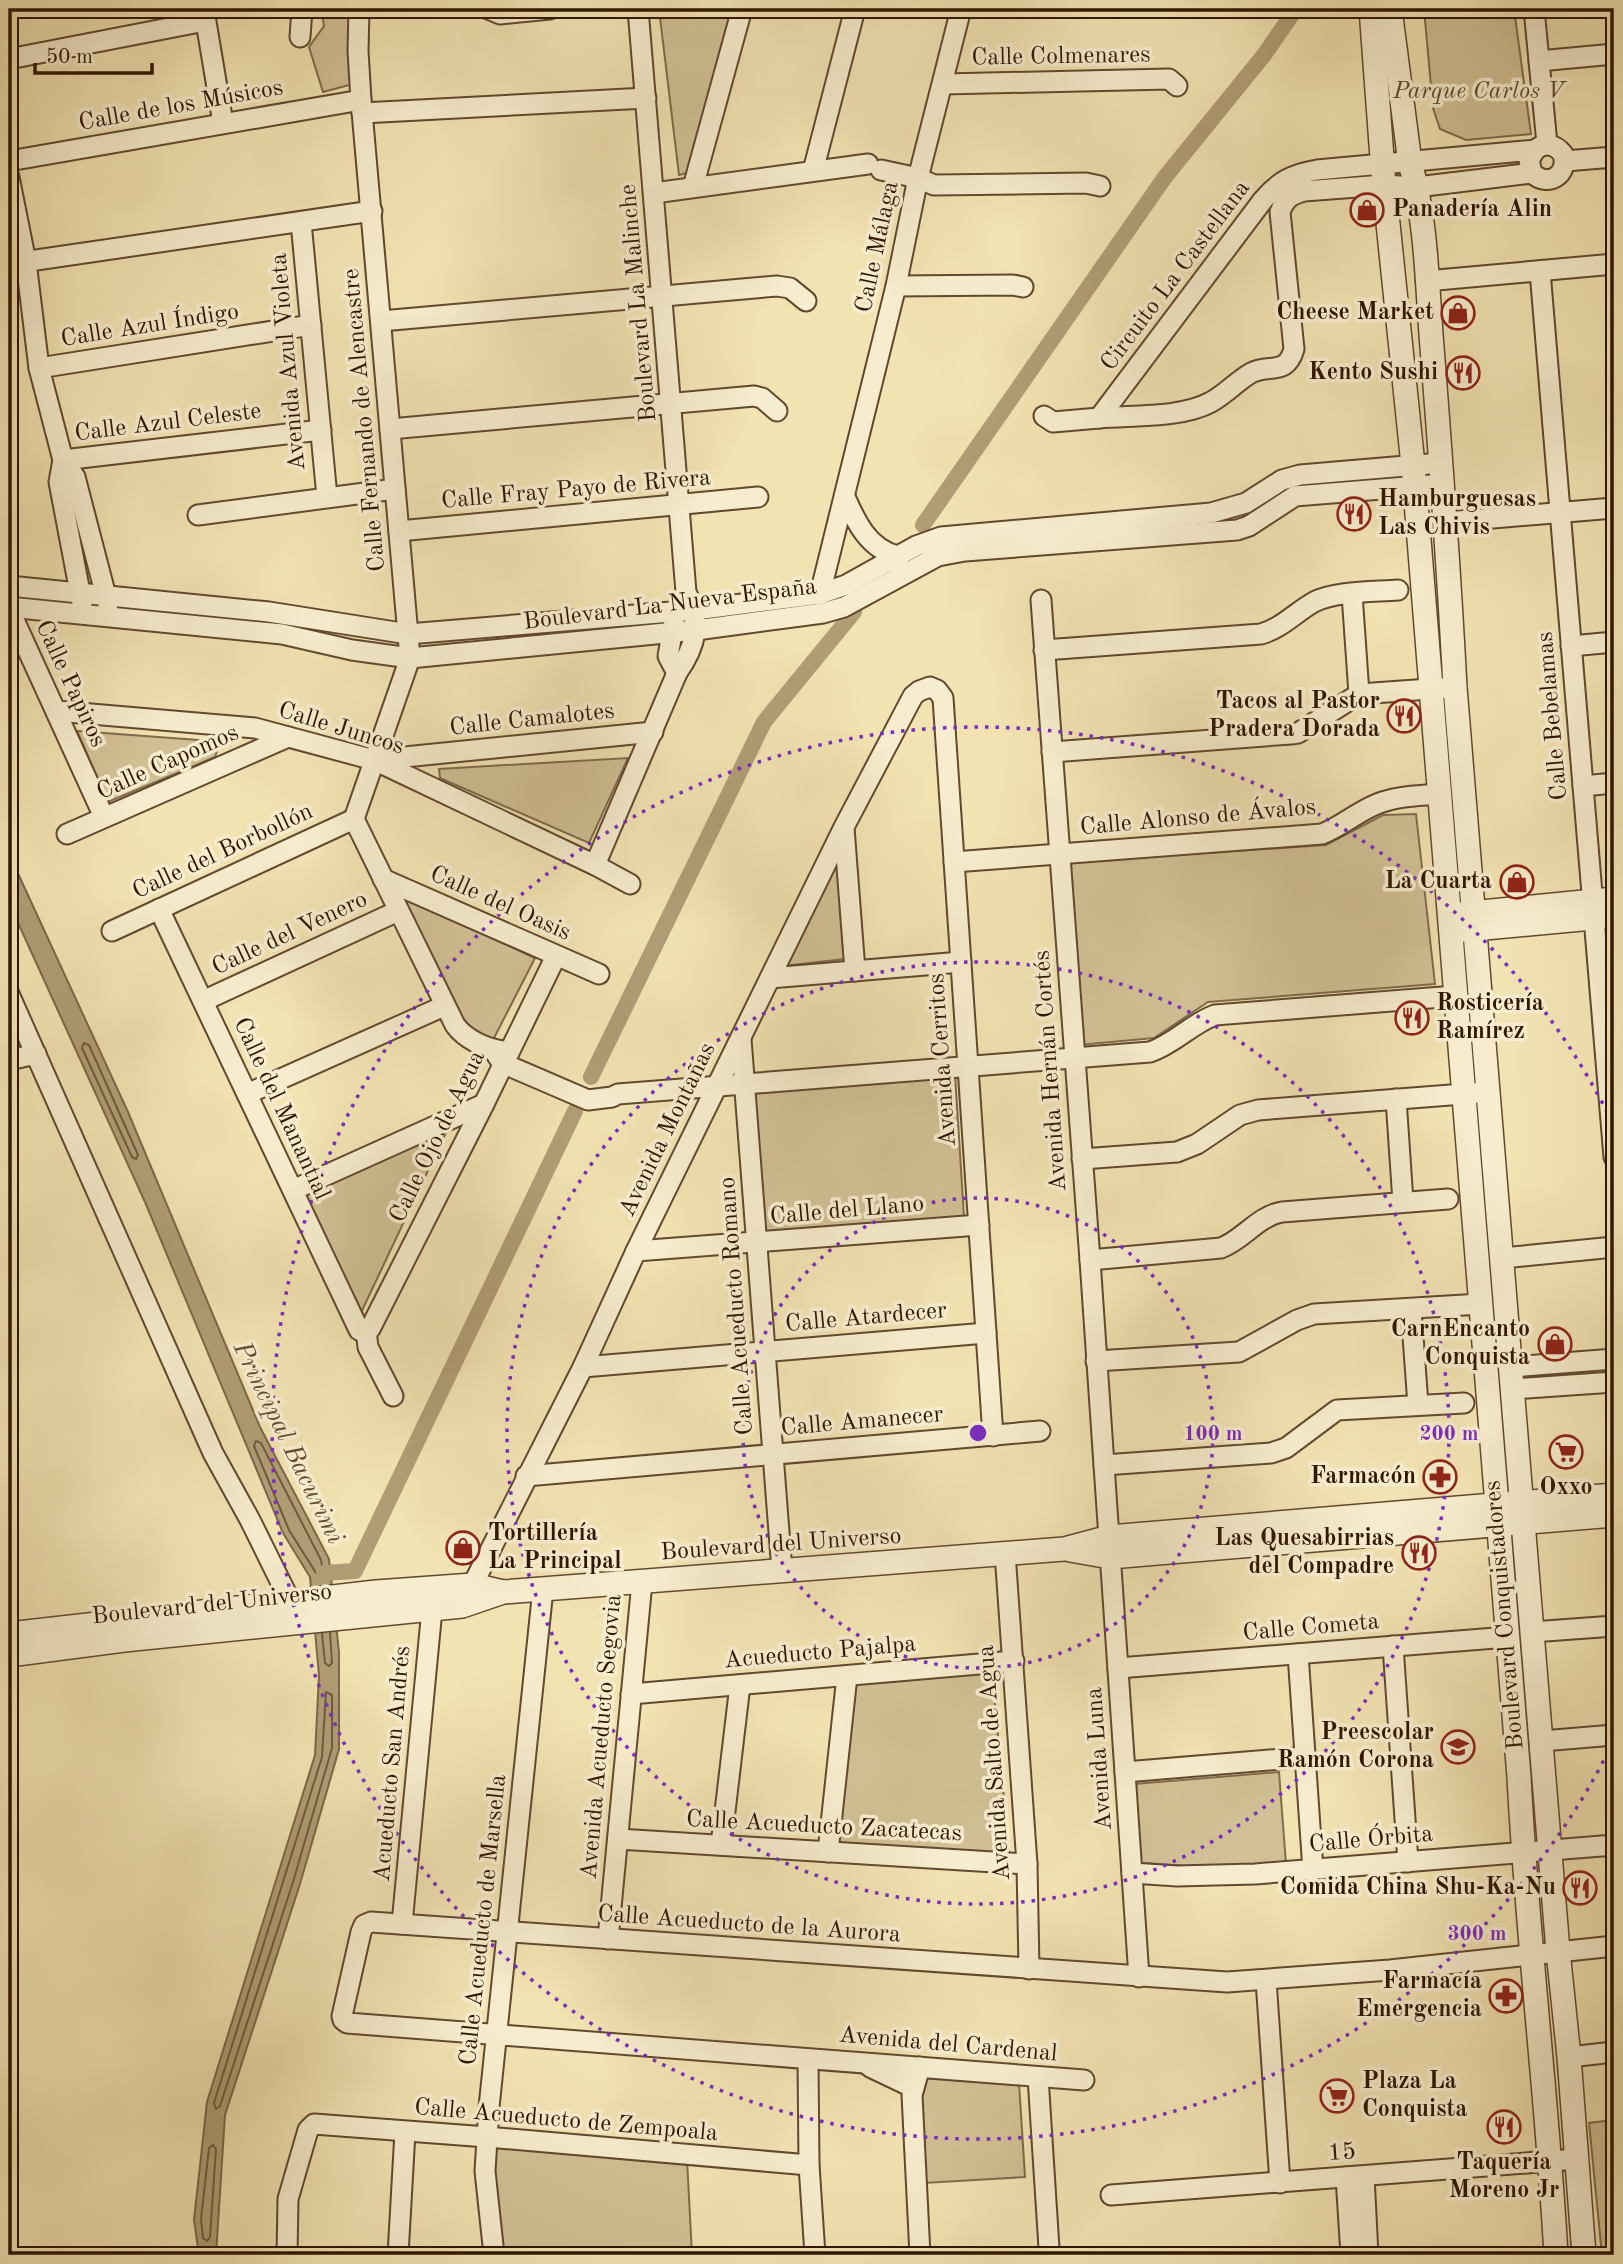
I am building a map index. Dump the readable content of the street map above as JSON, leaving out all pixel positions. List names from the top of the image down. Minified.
{"streets":{"street":["Calle Colmenares","Calle de los Músicos","Calle Málaga","Circuito La Castellana","Boulevard La Malinche","Calle Azul Índigo","Avenida Azul Violeta","Calle Fernando de Alencastre","Calle Azul Celeste","Calle Fray Payo de Rivera","Boulevard La Nueva España","Calle Papiros","Calle Bebelamas","Calle Camalotes","Calle Juncos","Calle Capomos","Calle Alonso de Ávalos","Calle del Borbollón","Calle del Oasis","Calle del Venero","Avenida Cerritos","Avenida Hernán Cortés","Calle del Manantial","Avenida Montañas","Calle Ojo de Agua","Calle del Llano","Calle Acueducto Romano","Calle Atardecer","Calle Amanecer","Boulevard del Universo","Boulevard Conquistadores","Calle Cometa","Acueducto Pajalpa","Avenida Acueducto Segovia","Avenida Luna","Avenida Salto de Agua","Acueducto San Andrés","Calle Acueducto Zacatecas","Calle Órbita","Calle Acueducto de Marsella","Calle Acueducto de la Aurora","Avenida del Cardenal","Calle Acueducto de Zempoala","15"]},"crossings":[["Calle Colmenares","Calle Málaga"],["Calle de los Músicos","Boulevard La Malinche"],["Calle de los Músicos","Calle Fernando de Alencastre"],["Calle Málaga","Boulevard La Nueva España"],["Circuito La Castellana","Boulevard Conquistadores"],["Boulevard La Malinche","Calle Fray Payo de Rivera"],["Boulevard La Malinche","Boulevard La Nueva España"],["Calle Azul Índigo","Avenida Azul Violeta"],["Avenida Azul Violeta","Calle Azul Celeste"],["Calle Fernando de Alencastre","Calle Fray Payo de Rivera"],["Calle Fernando de Alencastre","Boulevard La Nueva España"],["Calle Fernando de Alencastre","Calle Camalotes"],["Calle Fernando de Alencastre","Calle Juncos"],["Calle Fernando de Alencastre","Calle del Borbollón"],["Boulevard La Nueva España","Calle Papiros"],["Boulevard La Nueva España","Boulevard Conquistadores"],["Calle Papiros","Calle Juncos"],["Calle Papiros","Calle Capomos"],["Calle Camalotes","Calle Juncos"],["Calle Juncos","Calle Capomos"],["Calle Alonso de Ávalos","Avenida Cerritos"],["Calle Alonso de Ávalos","Avenida Hernán Cortés"],["Calle Alonso de Ávalos","Boulevard Conquistadores"],["Calle del Borbollón","Calle del Manantial"],["Calle del Oasis","Calle Ojo de Agua"],["Calle del Venero","Calle del Manantial"],["Avenida Cerritos","Avenida Montañas"],["Avenida Cerritos","Calle del Llano"],["Avenida Cerritos","Calle Atardecer"],["Avenida Cerritos","Calle Amanecer"],["Avenida Hernán Cortés","Boulevard del Universo"],["Avenida Hernán Cortés","Avenida Luna"],["Calle del Manantial","Calle Ojo de Agua"],["Avenida Montañas","Calle del Llano"],["Avenida Montañas","Calle Acueducto Romano"],["Avenida Montañas","Calle Atardecer"],["Avenida Montañas","Calle Amanecer"],["Avenida Montañas","Boulevard del Universo"],["Calle del Llano","Calle Acueducto Romano"],["Calle Acueducto Romano","Calle Atardecer"],["Calle Acueducto Romano","Calle Amanecer"],["Calle Acueducto Romano","Boulevard del Universo"],["Boulevard del Universo","Boulevard Conquistadores"],["Boulevard del Universo","Avenida Acueducto Segovia"],["Boulevard del Universo","Avenida Luna"],["Boulevard del Universo","Avenida Salto de Agua"],["Boulevard del Universo","Acueducto San Andrés"],["Boulevard del Universo","Calle Acueducto de Marsella"],["Boulevard Conquistadores","Calle Cometa"],["Boulevard Conquistadores","Calle Órbita"],["Boulevard Conquistadores","Calle Acueducto de la Aurora"],["Boulevard Conquistadores","15"],["Calle Cometa","Avenida Luna"],["Acueducto Pajalpa","Avenida Acueducto Segovia"],["Acueducto Pajalpa","Avenida Salto de Agua"],["Avenida Acueducto Segovia","Calle Acueducto Zacatecas"],["Avenida Acueducto Segovia","Calle Acueducto de la Aurora"],["Avenida Luna","Calle Órbita"],["Avenida Luna","Calle Acueducto de la Aurora"],["Avenida Salto de Agua","Calle Acueducto Zacatecas"],["Avenida Salto de Agua","Calle Acueducto de la Aurora"],["Acueducto San Andrés","Calle Acueducto de la Aurora"],["Calle Acueducto de Marsella","Calle Acueducto de la Aurora"],["Calle Acueducto de Marsella","Avenida del Cardenal"],["Calle Acueducto de Marsella","Calle Acueducto de Zempoala"],["Calle Acueducto de la Aurora","Avenida del Cardenal"]],"water":["Principal Bacurimi"],"parks":["Parque Carlos V"],"places":{"shop":["Panadería Alin","Cheese Market","La Cuarta","CarnEncanto Conquista","Tortillería La Principal"],"restaurant":["Kento Sushi","Hamburguesas Las Chivis","Tacos al Pastor Pradera Dorada","Rosticería Ramírez","Las Quesabirrias del Compadre","Comida China Shu-Ka-Nu","Taquería Moreno Jr"],"supermarket":["Oxxo","Plaza La Conquista"],"pharmacy":["Farmacón","Farmacía Emergencia"],"school or university":["Preescolar Ramón Corona"]},"scale_bar":"50 m","rings":["100 m","200 m","300 m"]}
